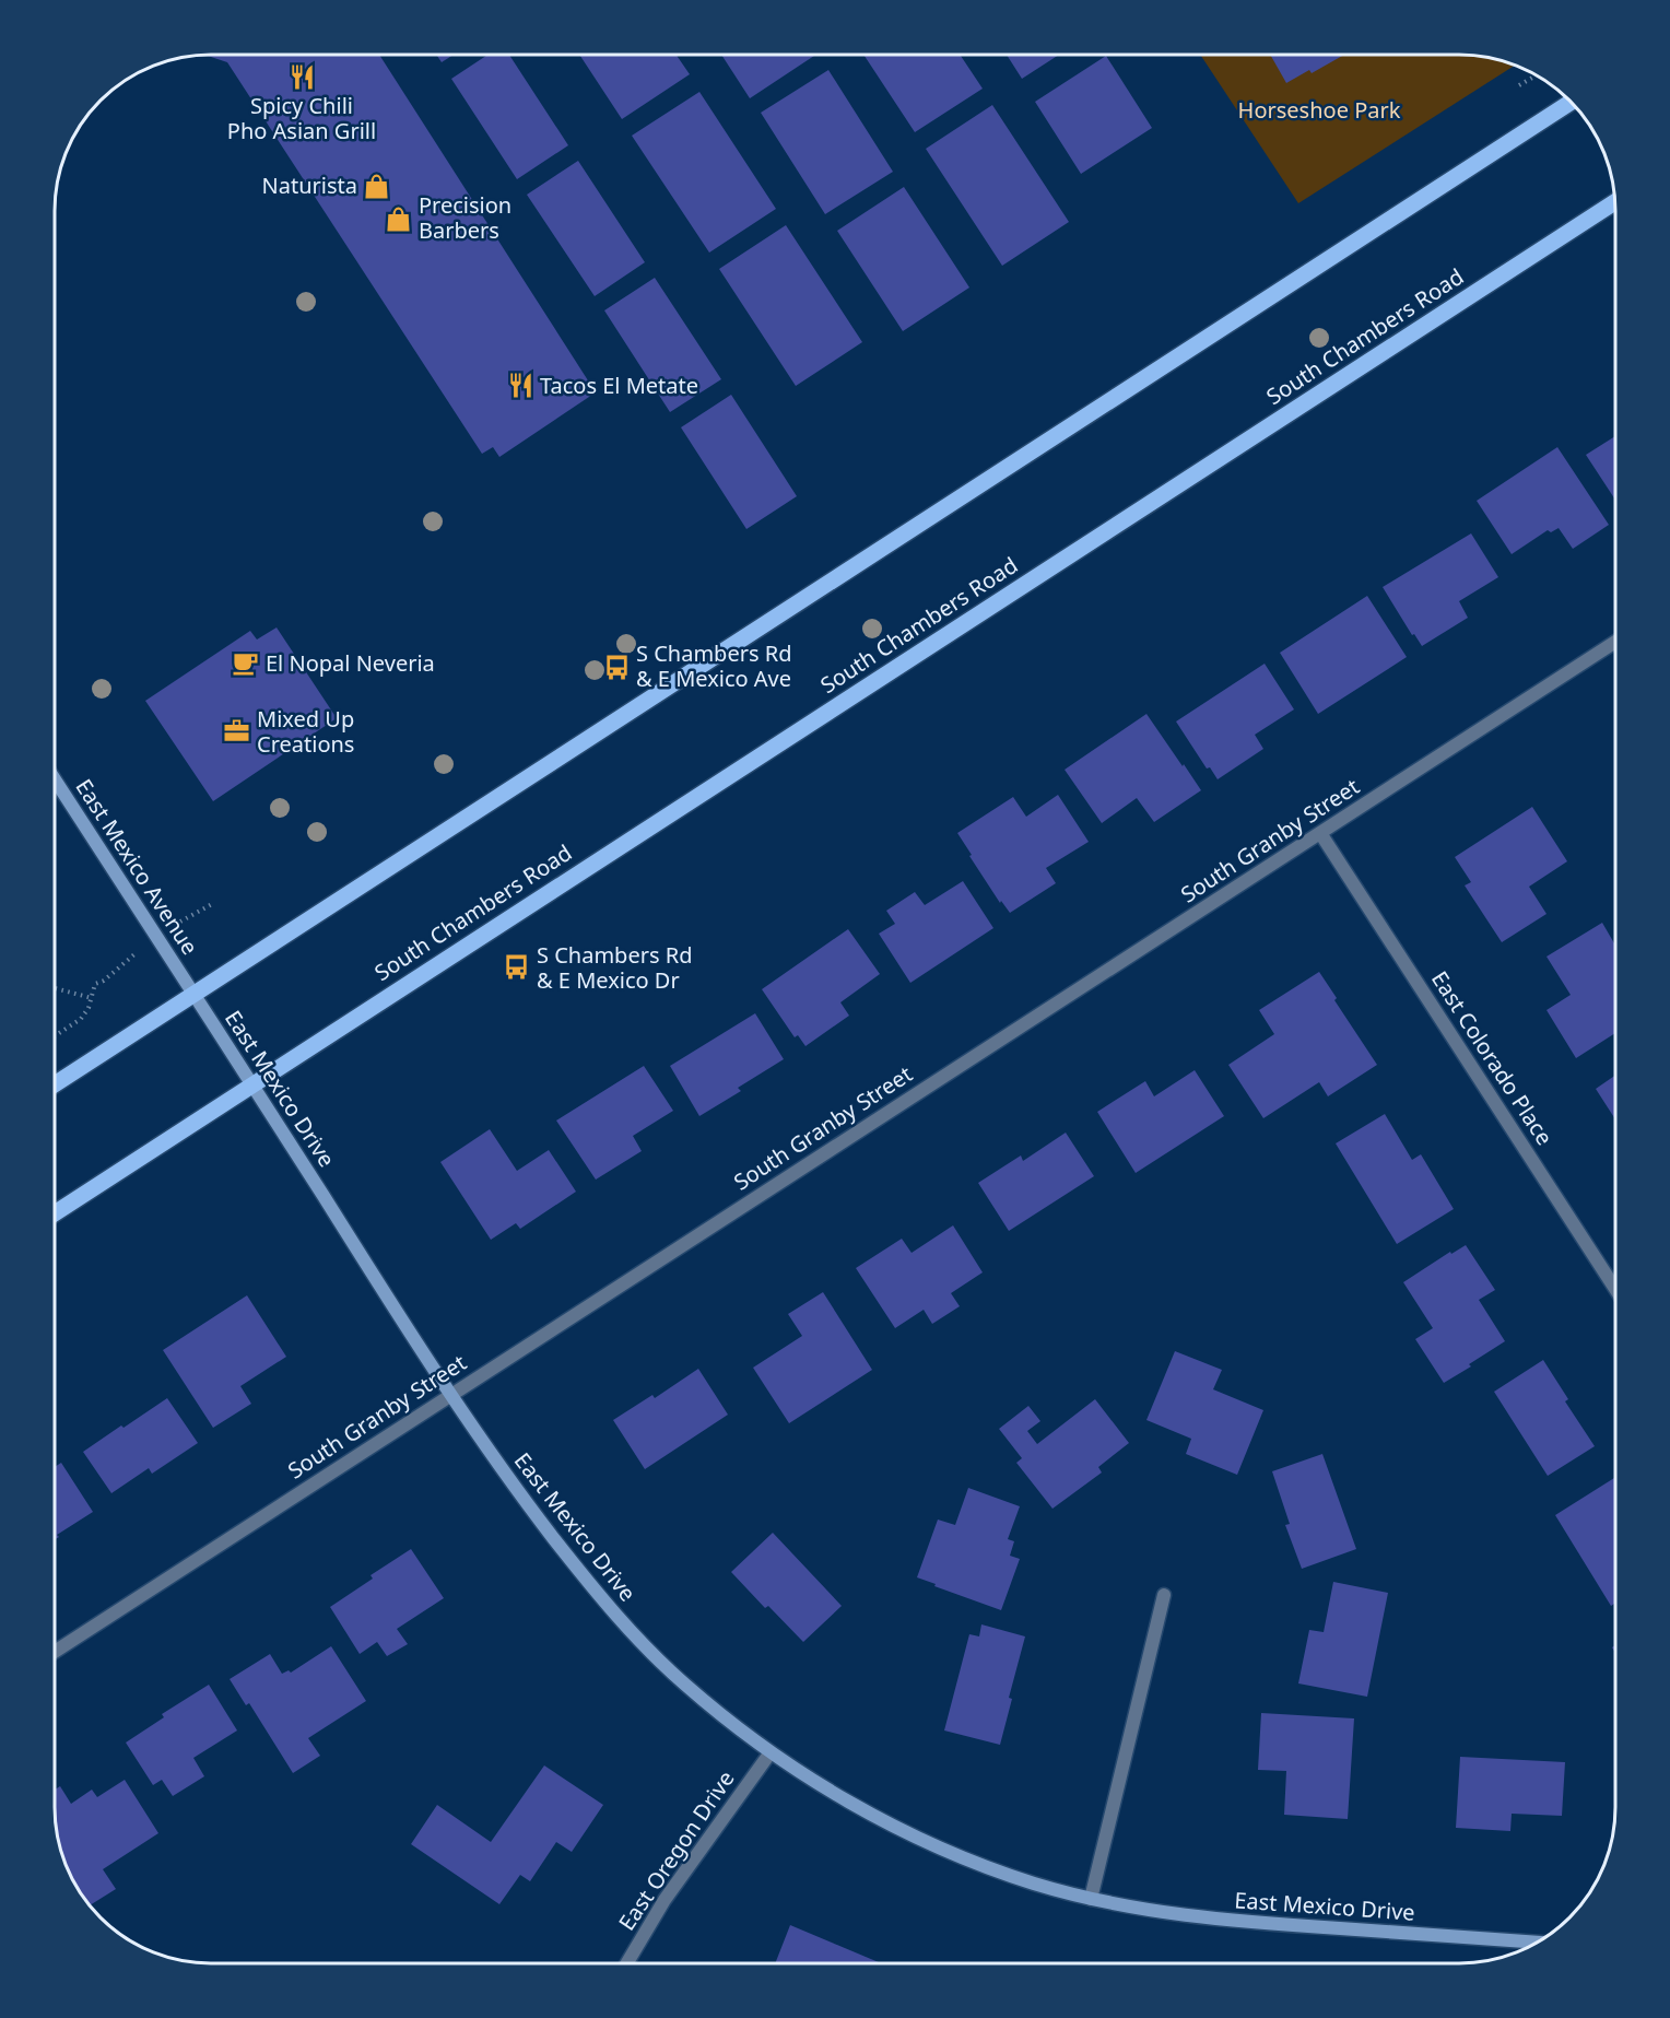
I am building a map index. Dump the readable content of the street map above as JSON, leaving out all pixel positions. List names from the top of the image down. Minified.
{"streets":{"main road":["South Chambers Road"],"street":["South Granby Street","East Mexico Avenue","East Colorado Place","East Mexico Drive","East Oregon Drive"]},"crossings":[["South Chambers Road","East Mexico Drive"],["South Granby Street","East Colorado Place"],["South Granby Street","East Mexico Drive"],["East Mexico Avenue","East Mexico Drive"],["East Mexico Drive","East Oregon Drive"]],"parks":["Horseshoe Park"],"places":{"restaurant":["Spicy Chili Pho Asian Grill","Tacos El Metate"],"shop":["Naturista","Precision Barbers"],"cafe":["El Nopal Neveria"],"bus stop":["S Chambers Rd & E Mexico Ave","S Chambers Rd & E Mexico Dr"],"office":["Mixed Up Creations"]}}
